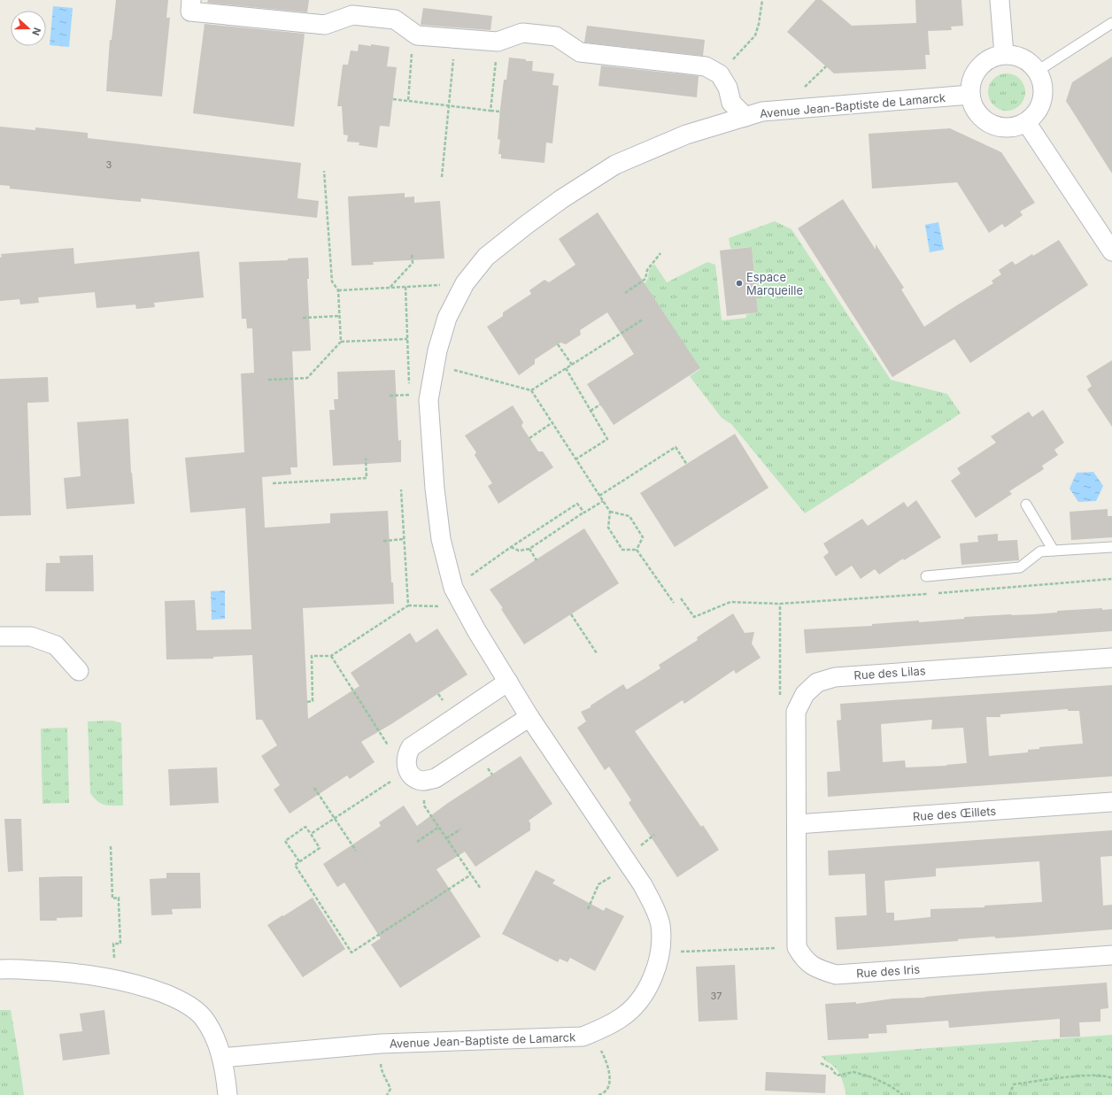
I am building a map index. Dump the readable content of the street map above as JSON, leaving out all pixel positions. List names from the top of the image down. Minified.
{"streets":{"street":["Avenue Jean-Baptiste de Lamarck","Rue des Lilas","Rue des Œillets","Rue des Iris"]},"crossings":[["Rue des Lilas","Rue des Œillets"]],"places":["Espace Marqueille"],"house_numbers":["3","37"],"north":"right"}
